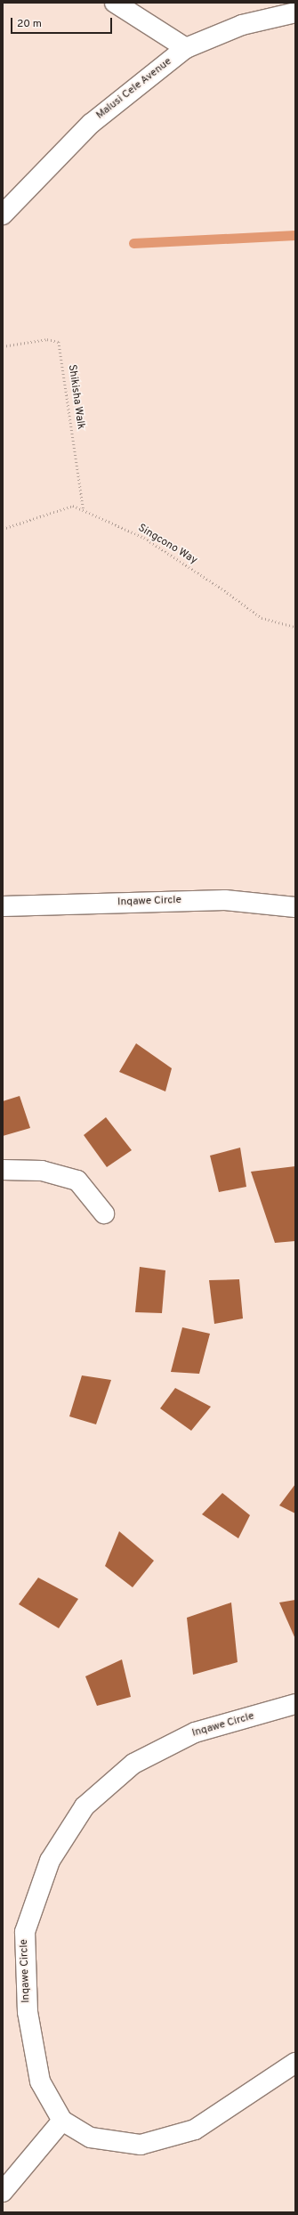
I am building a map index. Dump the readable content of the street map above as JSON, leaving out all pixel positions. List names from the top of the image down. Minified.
{"streets":{"street":["Malusi Cele Avenue","Inqawe Circle"],"path":["Shikisha Walk","Singcono Way"]},"crossings":[["Shikisha Walk","Singcono Way"]],"scale_bar":"20 m"}
